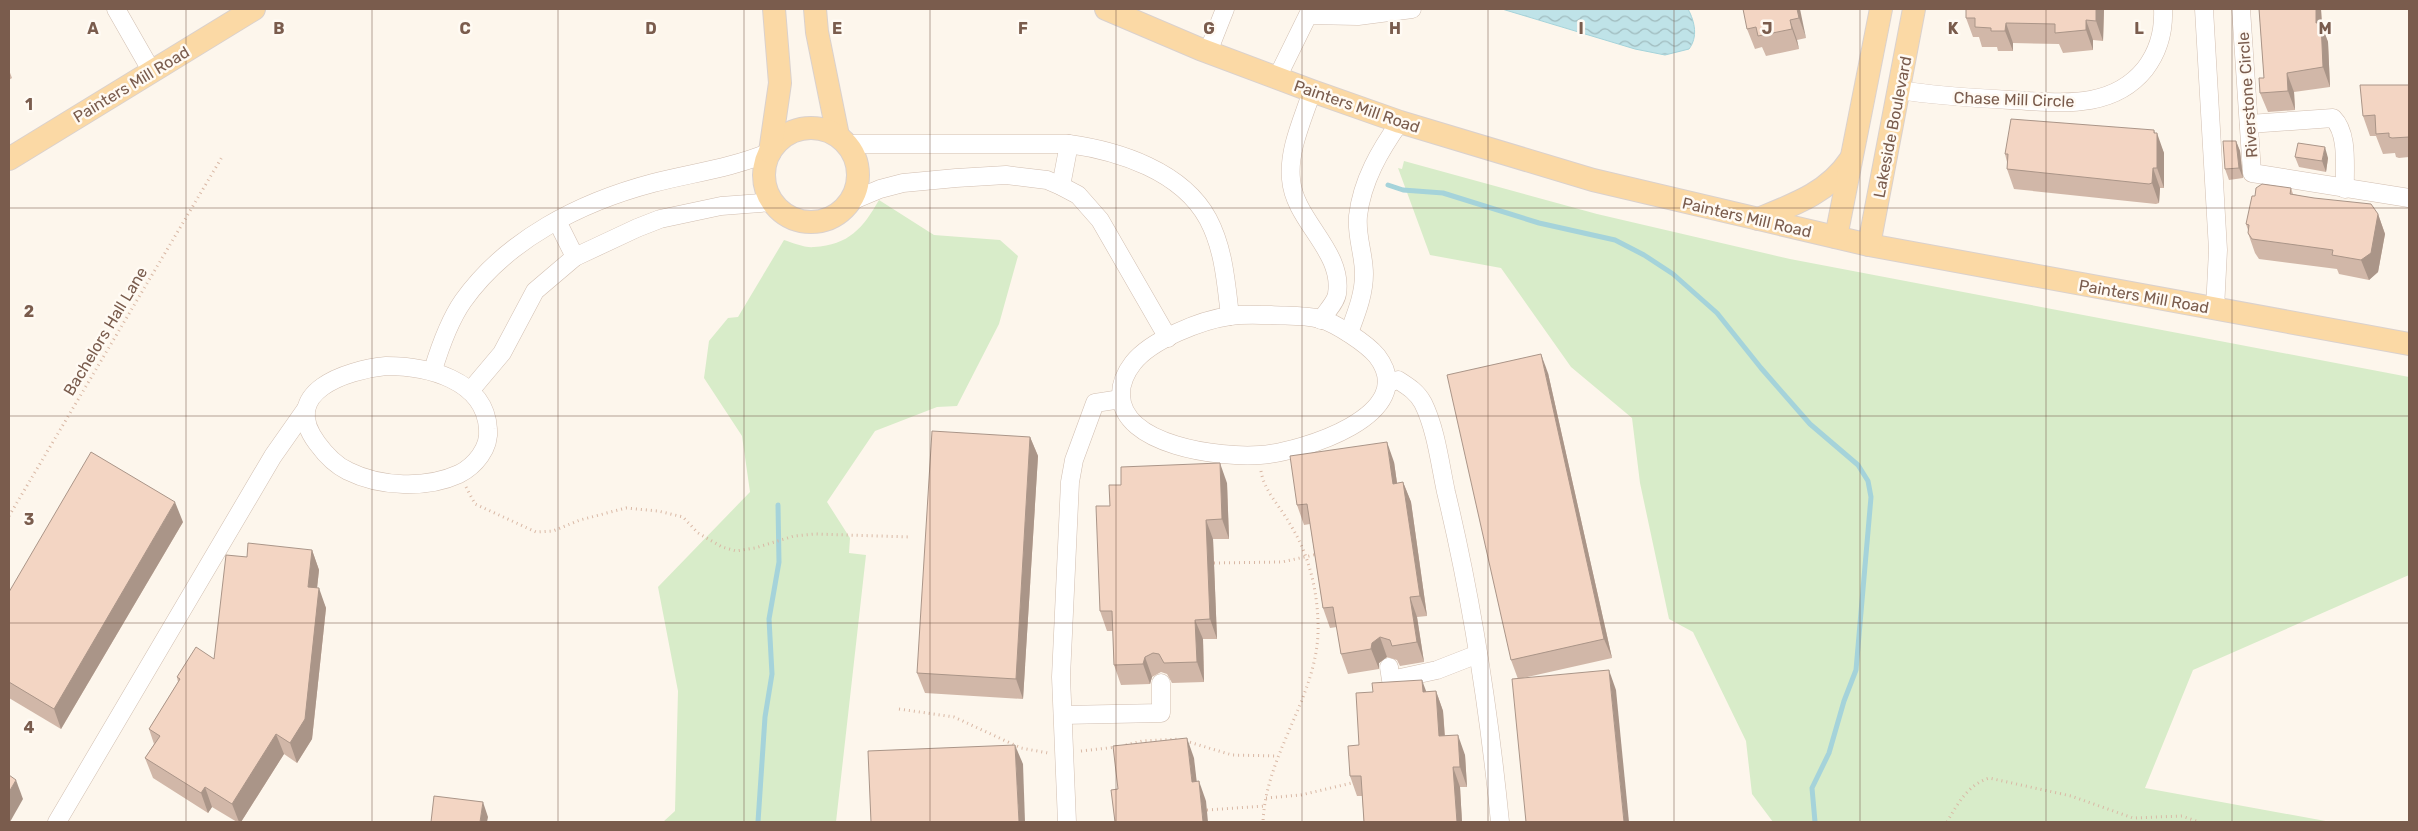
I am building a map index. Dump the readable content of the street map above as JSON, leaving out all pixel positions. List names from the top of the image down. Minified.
{"streets":{"main road":["Painters Mill Road","Lakeside Boulevard"],"street":["Riverstone Circle","Chase Mill Circle"],"path":["Bachelors Hall Lane"]},"crossings":[["Painters Mill Road","Lakeside Boulevard"],["Chase Mill Circle","Lakeside Boulevard"]],"grid":{"columns":["A","B","C","D","E","F","G","H","I","J","K","L","M"],"rows":["1","2","3","4"]}}
